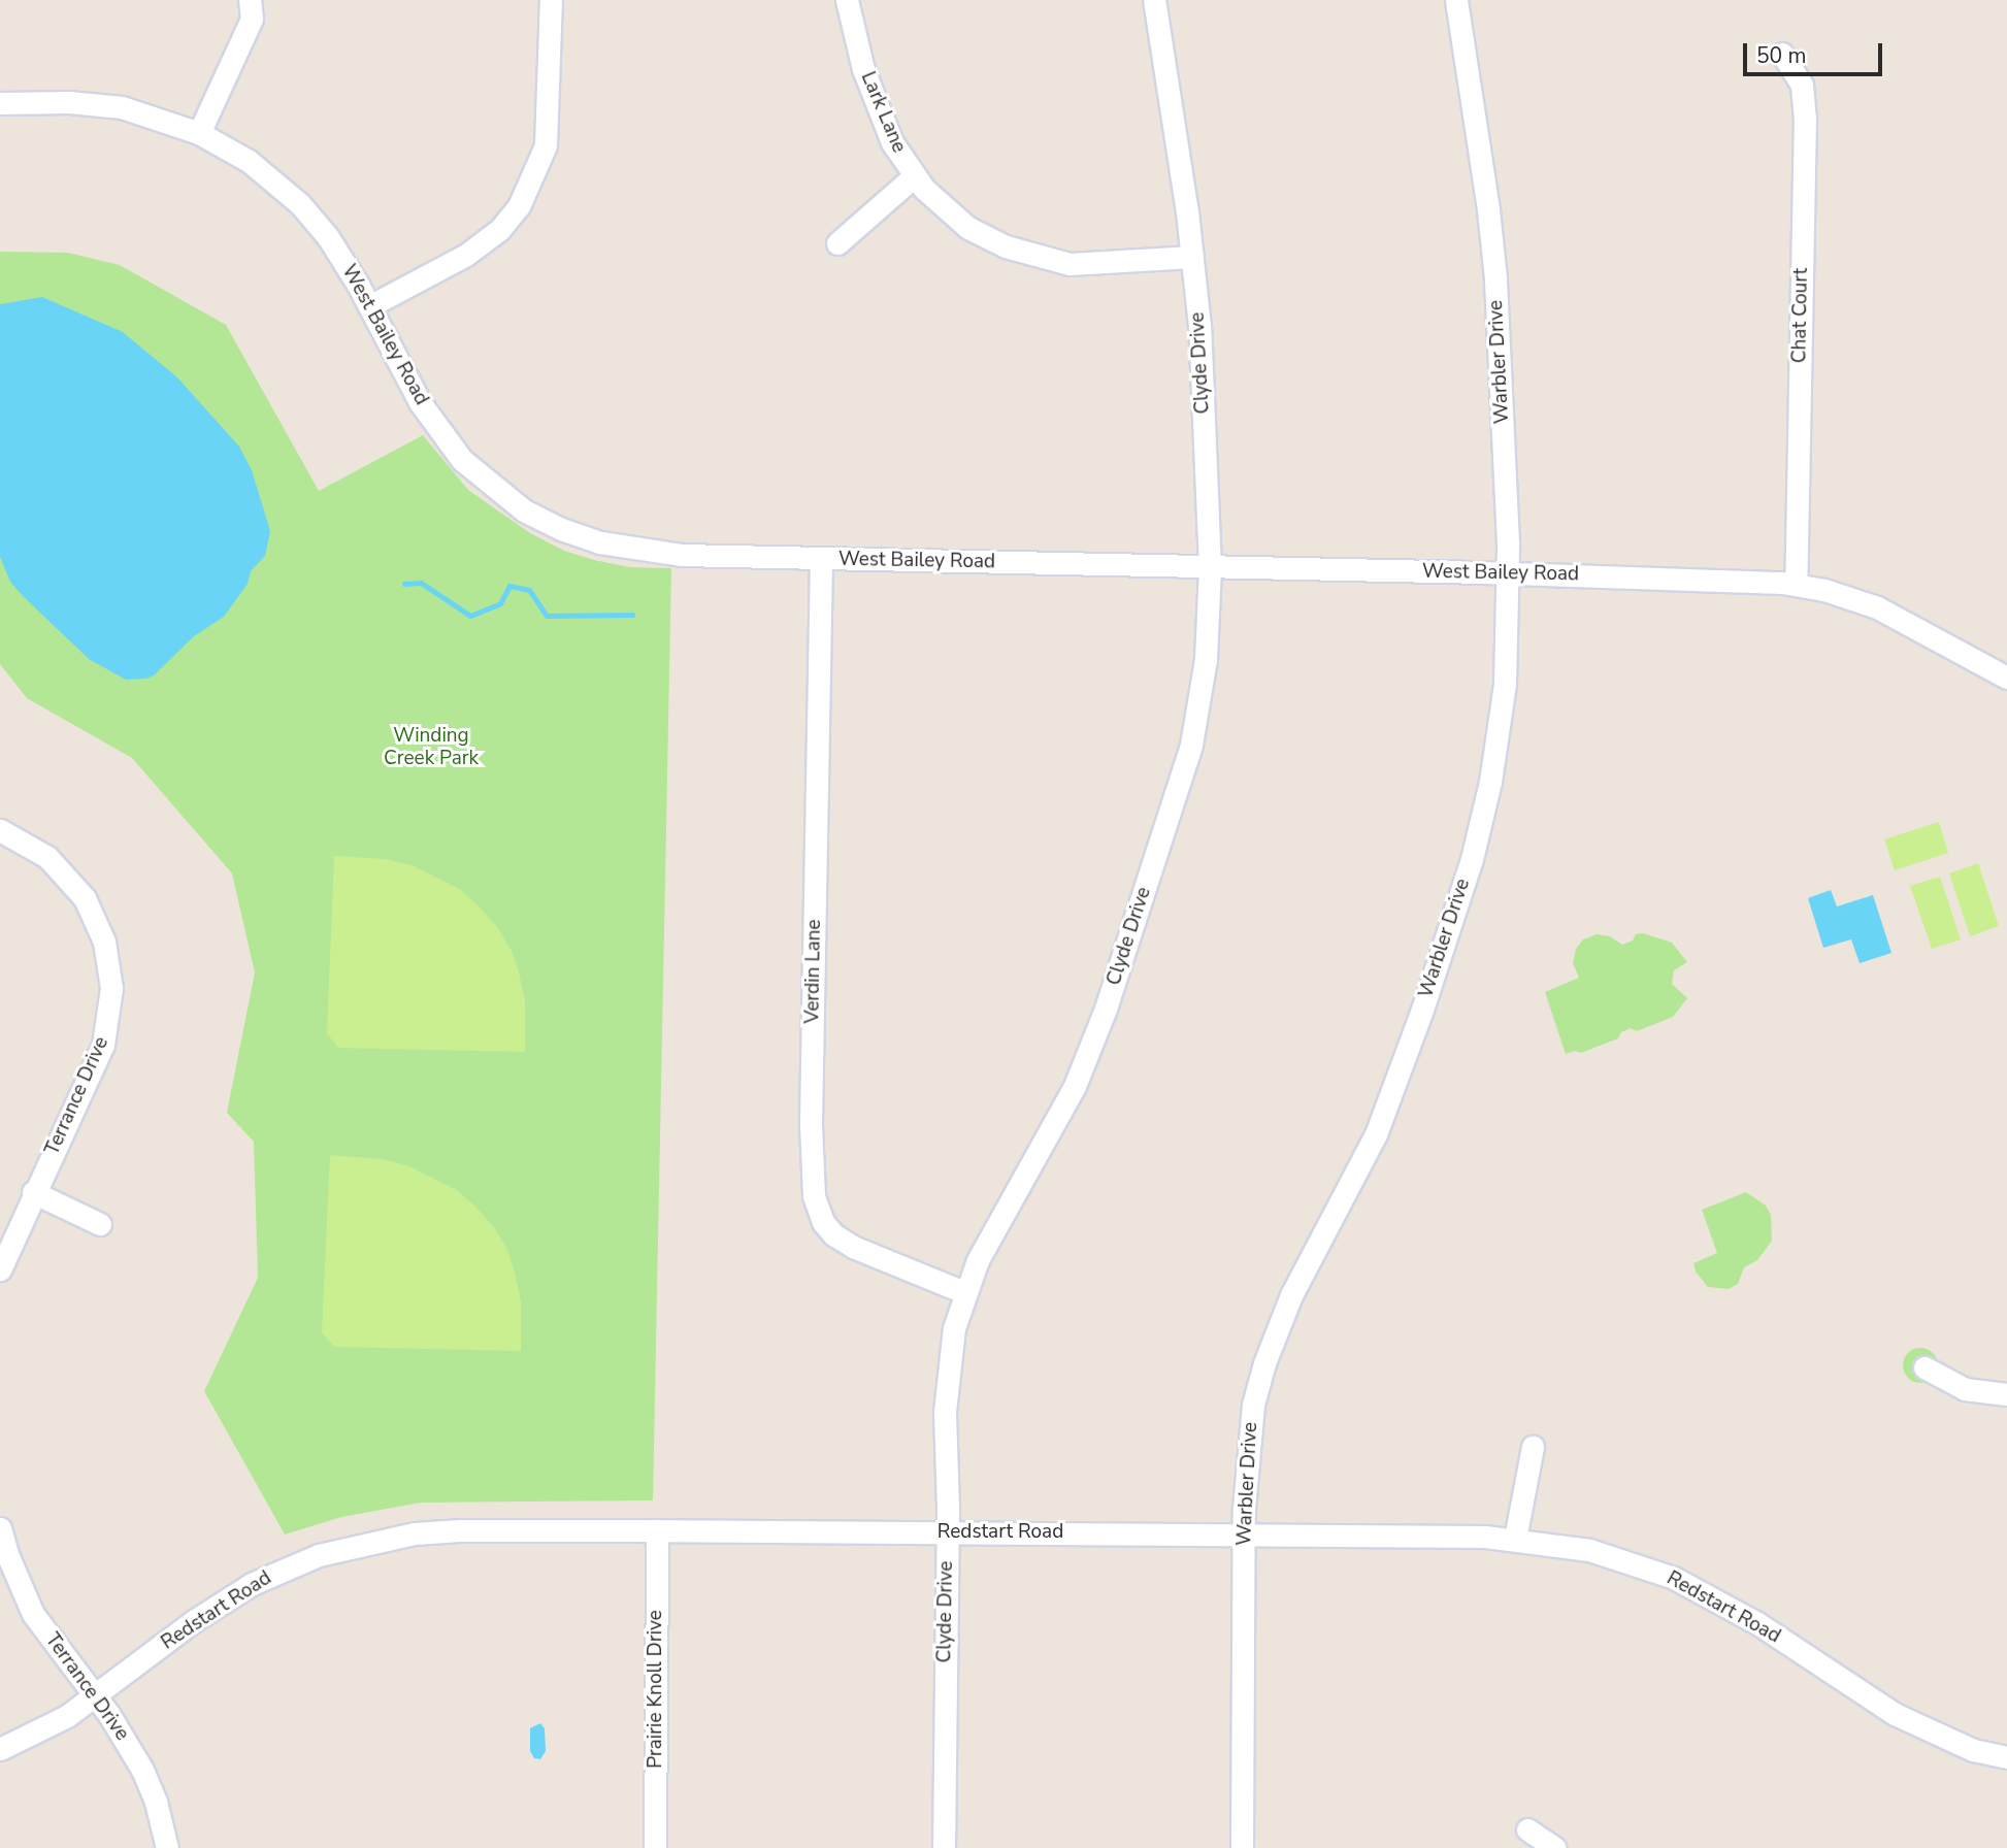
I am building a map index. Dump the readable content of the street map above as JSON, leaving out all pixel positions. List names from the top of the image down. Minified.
{"streets":{"street":["Lark Lane","Chat Court","West Bailey Road","Warbler Drive","Clyde Drive","Verdin Lane","Terrance Drive","Redstart Road","Prairie Knoll Drive"]},"crossings":[["Lark Lane","Clyde Drive"],["Chat Court","West Bailey Road"],["West Bailey Road","Warbler Drive"],["West Bailey Road","Clyde Drive"],["West Bailey Road","Verdin Lane"],["Warbler Drive","Redstart Road"],["Clyde Drive","Verdin Lane"],["Clyde Drive","Redstart Road"],["Terrance Drive","Redstart Road"],["Redstart Road","Prairie Knoll Drive"]],"parks":["Winding Creek Park"],"scale_bar":"50 m"}
